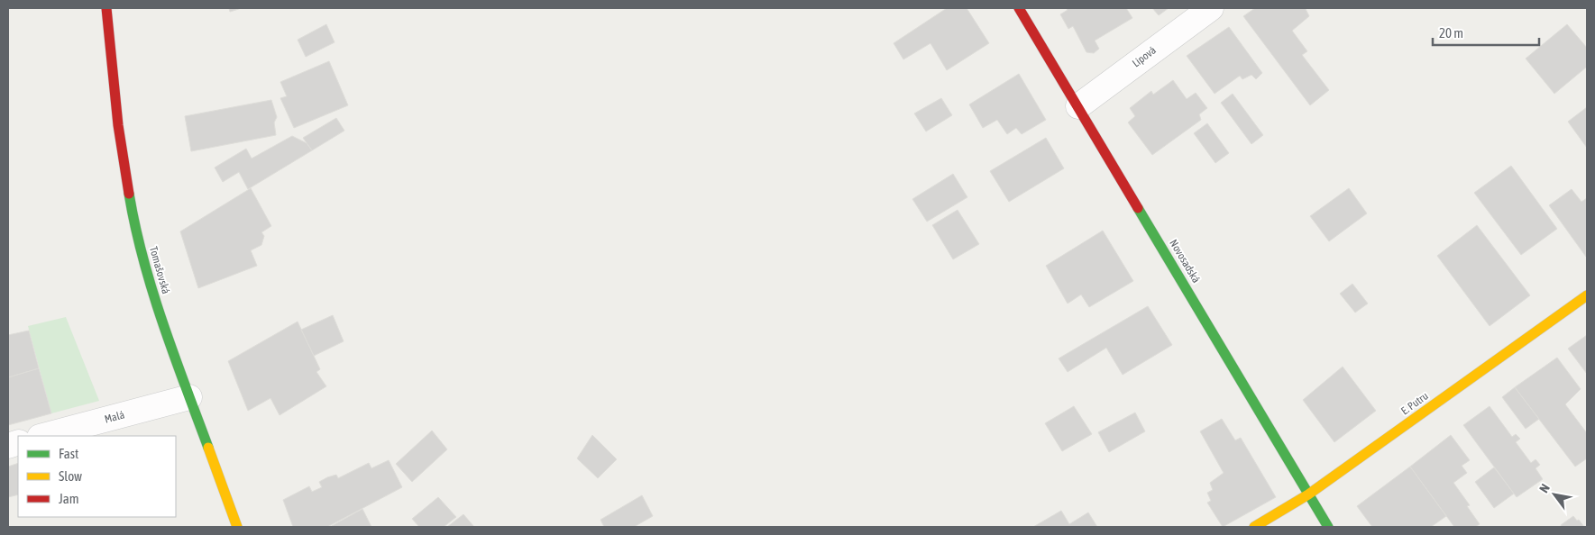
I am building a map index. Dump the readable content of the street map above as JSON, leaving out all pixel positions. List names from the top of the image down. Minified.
{"streets":{"street":["Lipová","Novosadská","Tomašovská","E. Putru","Malá"]},"crossings":[["Lipová","Novosadská"],["Novosadská","E. Putru"],["Tomašovská","Malá"]],"legend":["Fast","Slow","Jam"],"scale_bar":"20 m","north":"top left"}
